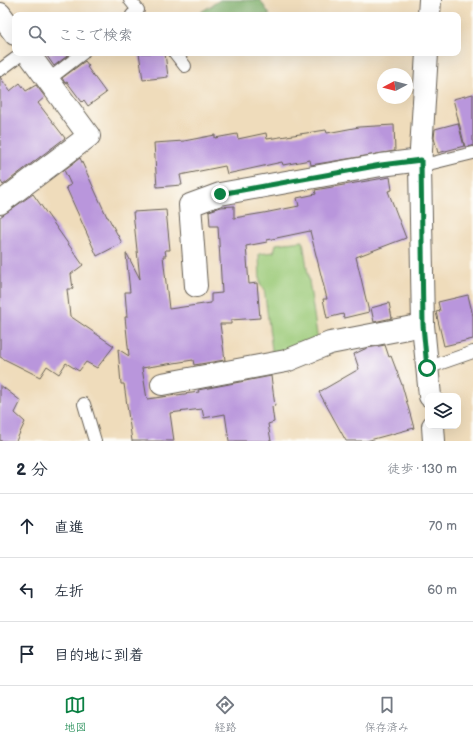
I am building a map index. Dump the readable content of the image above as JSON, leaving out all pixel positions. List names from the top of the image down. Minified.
{"north":"left","page":{"search":"ここで検索","heading":["2 分","徒歩 · 130 m"],"list":[["直進","70 m"],["左折","60 m"],"目的地に到着"],"nav":["地図","経路","保存済み"]}}
